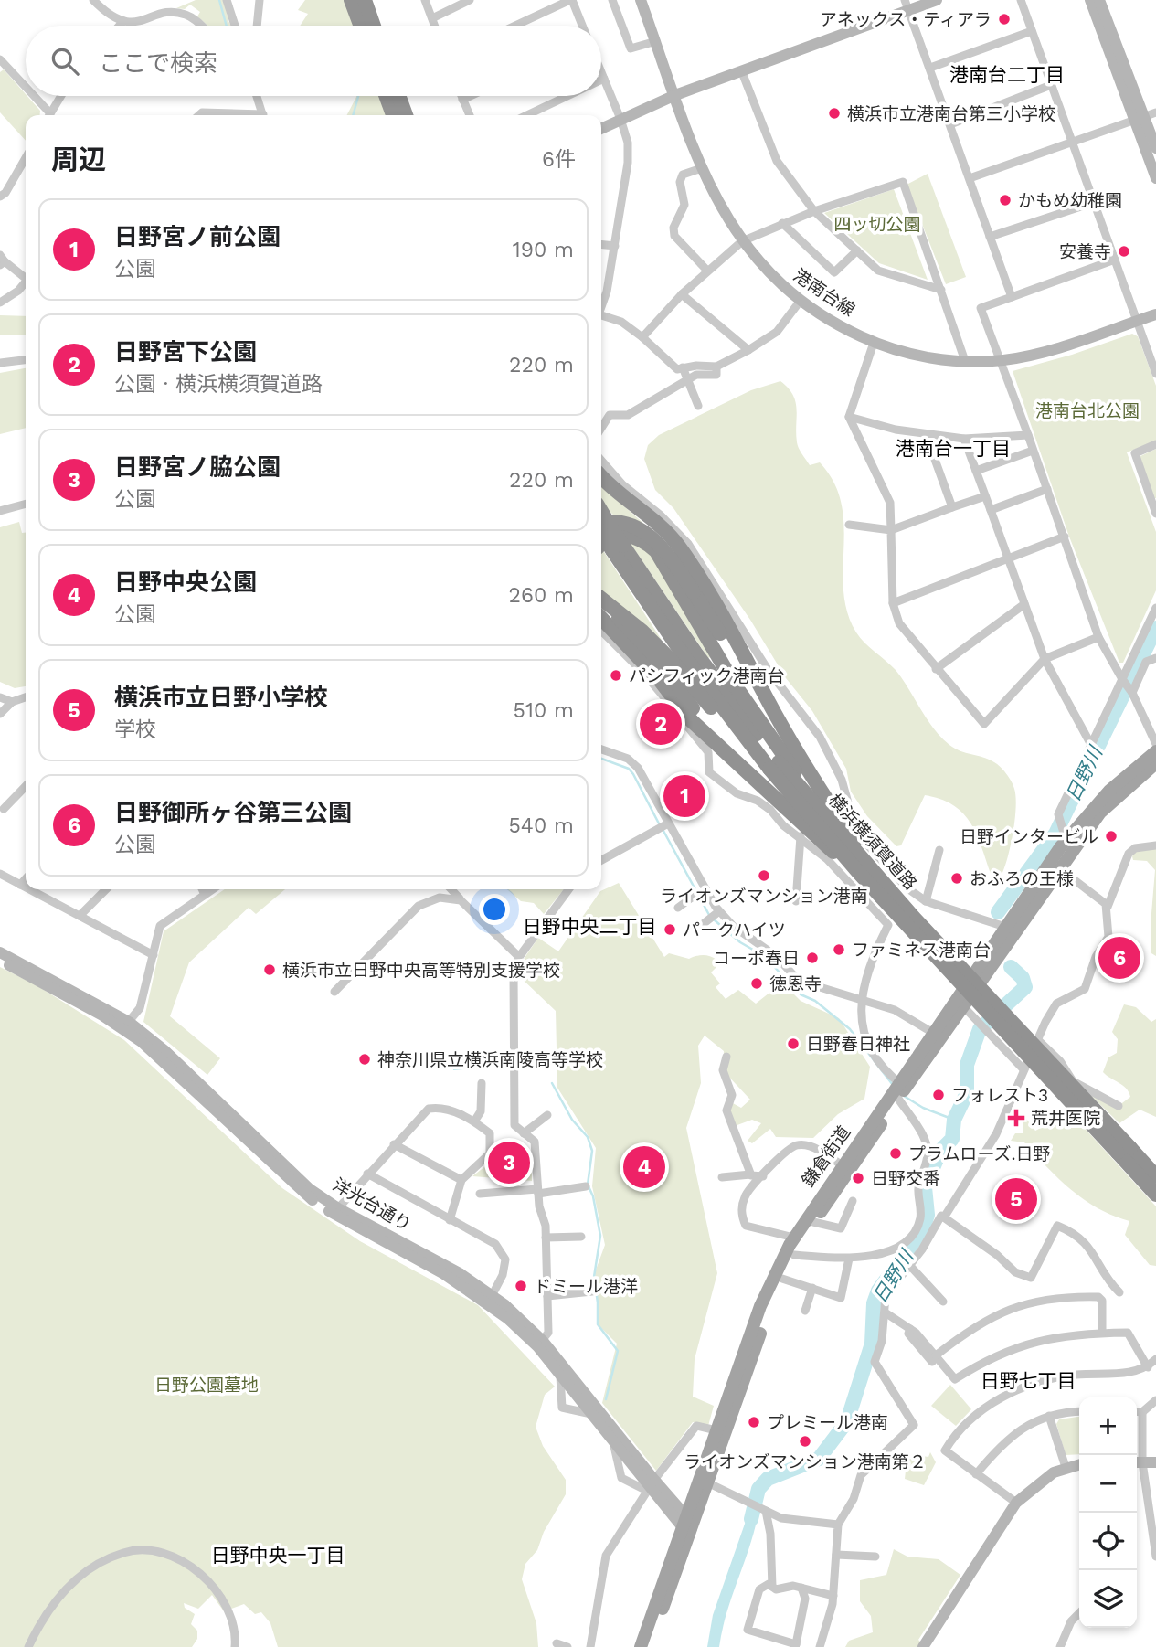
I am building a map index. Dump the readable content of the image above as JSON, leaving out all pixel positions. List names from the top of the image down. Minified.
{"streets":{"highway":["横浜横須賀道路"],"main road":["鎌倉街道"],"street":["港南台線","洋光台通り"]},"crossings":[["鎌倉街道","洋光台通り"]],"districts":["港南台二丁目","港南台一丁目","日野中央二丁目","日野七丁目","日野中央一丁目"],"water":["日野川"],"parks":["四ッ切公園","港南台北公園","日野公園墓地"],"places":{"other":["アネックス・ティアラ","横浜市立港南台第三小学校","かもめ幼稚園","安養寺","パシフィック港南台","日野インタービル","ライオンズマンション港南","おふろの王様","パークハイツ","ファミネス港南台","コーポ春日","横浜市立日野中央高等特別支援学校","徳恩寺","日野春日神社","神奈川県立横浜南陵高等学校","フォレスト3","プラムローズ.日野","日野交番","ドミール港洋","プレミール港南","ライオンズマンション港南第２"],"health":["荒井医院"]},"page":{"search":"ここで検索","heading":["周辺","6件"],"list":[{"mark":"1","name":"日野宮ノ前公園","note":"公園","value":"190 m"},{"mark":"2","name":"日野宮下公園","note":"公園 · 横浜横須賀道路","value":"220 m"},{"mark":"3","name":"日野宮ノ脇公園","note":"公園","value":"220 m"},{"mark":"4","name":"日野中央公園","note":"公園","value":"260 m"},{"mark":"5","name":"横浜市立日野小学校","note":"学校","value":"510 m"},{"mark":"6","name":"日野御所ヶ谷第三公園","note":"公園","value":"540 m"}],"pins":["2","1","6","3","4","5"],"map_buttons":["+","−"]}}
